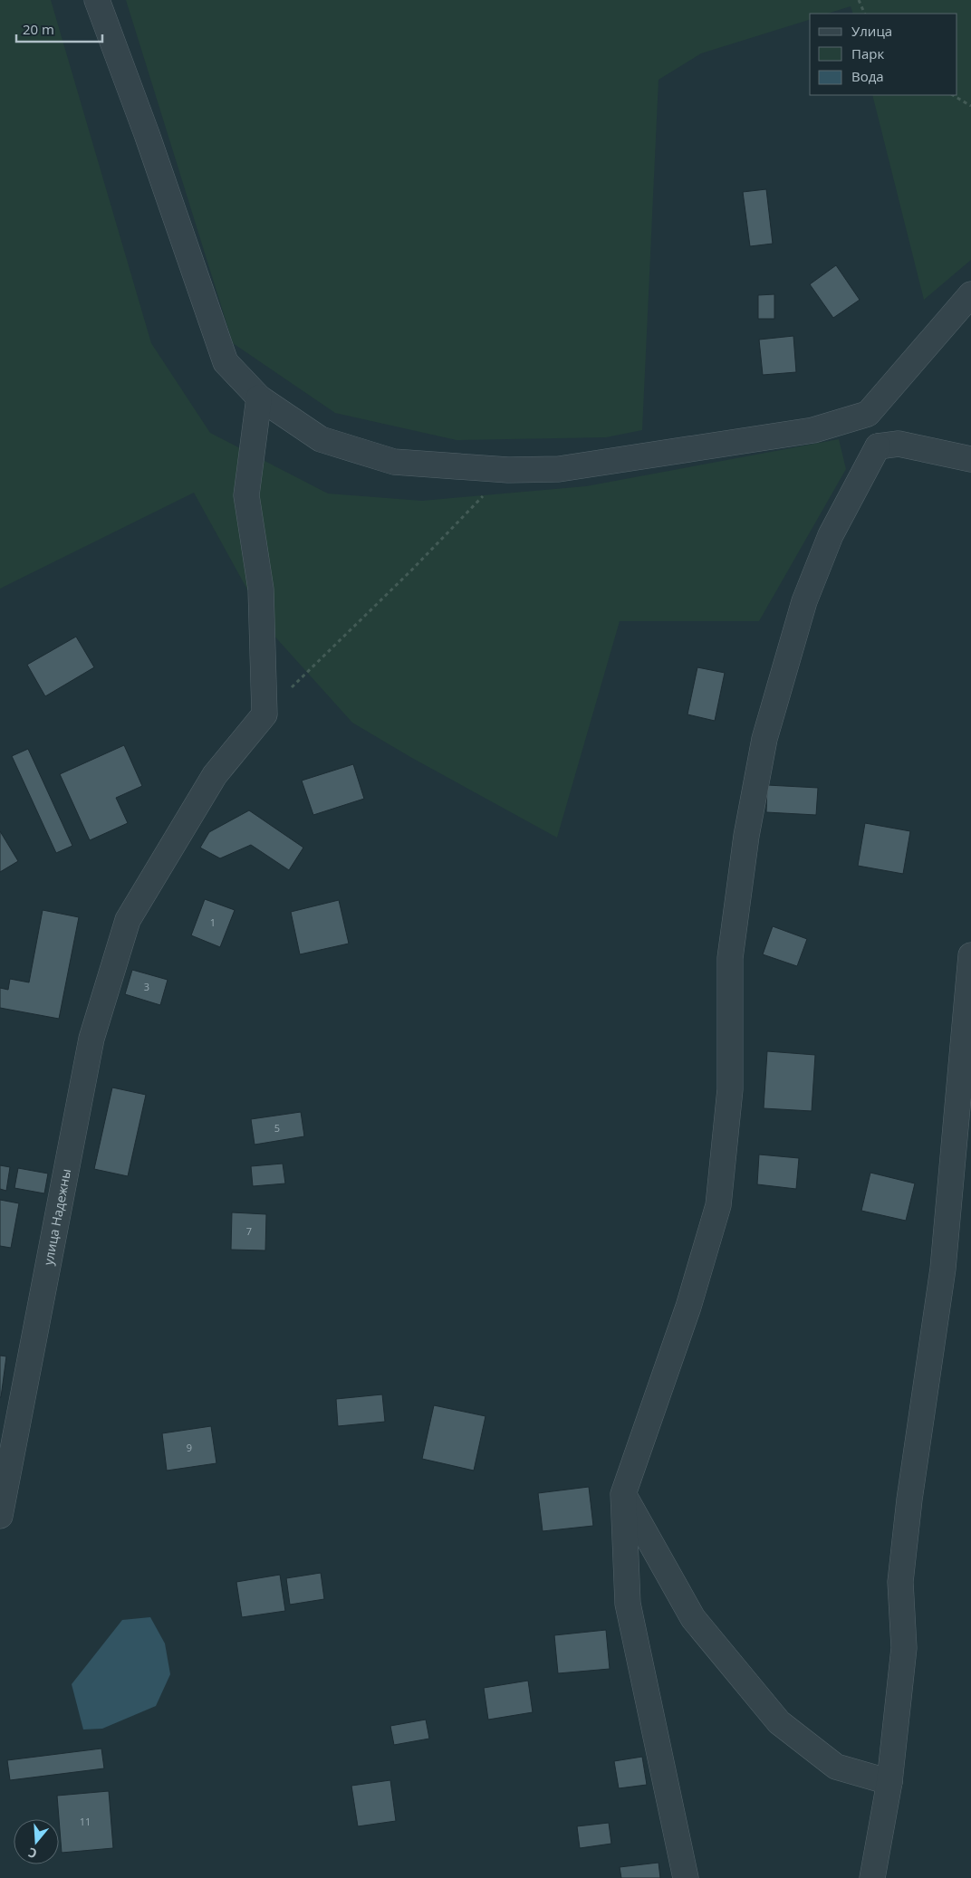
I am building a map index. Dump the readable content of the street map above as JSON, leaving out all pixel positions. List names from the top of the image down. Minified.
{"streets":{"street":["улица Надежны"]},"house_numbers":["1","3","5","7","9","11"],"legend":["Улица","Парк","Вода"],"scale_bar":"20 m","north":"bottom"}
